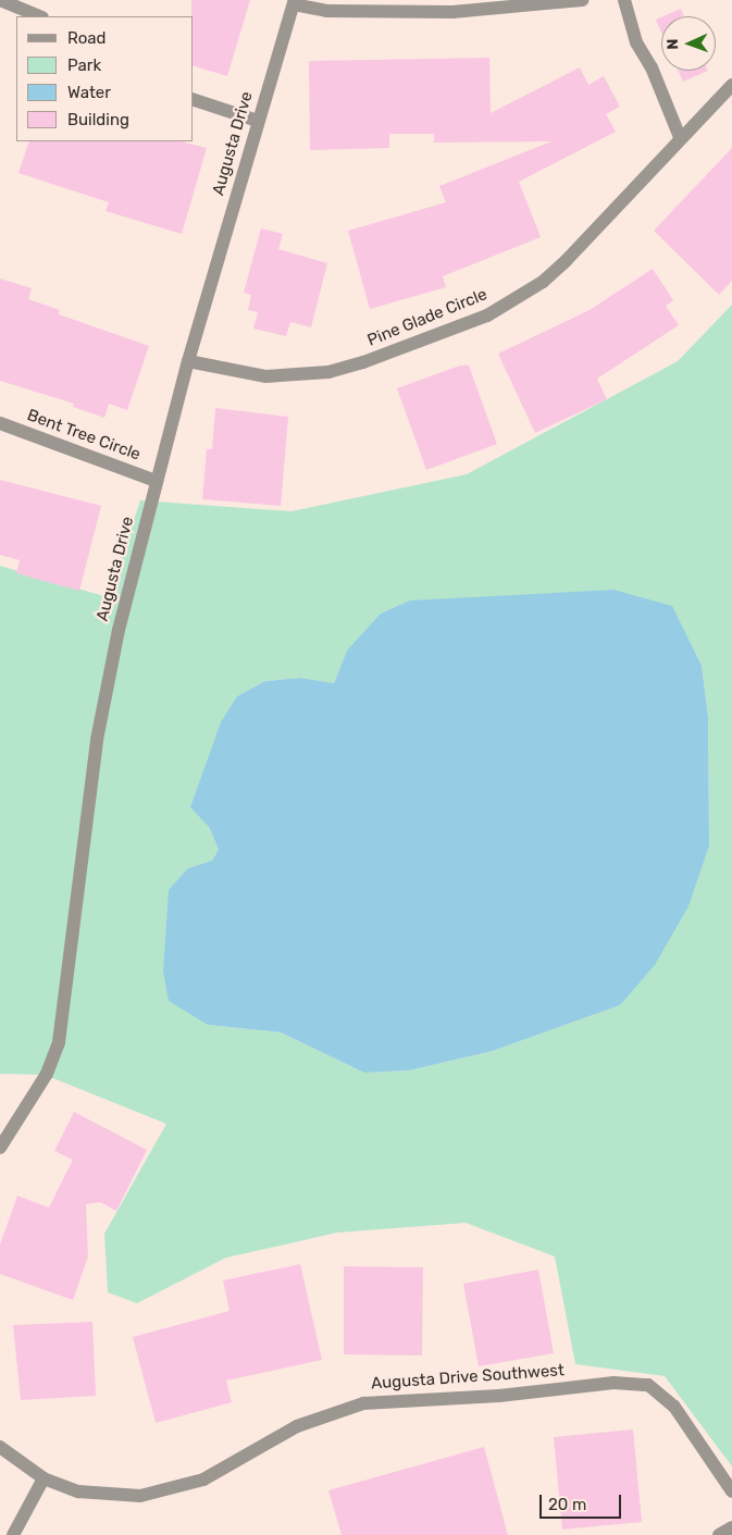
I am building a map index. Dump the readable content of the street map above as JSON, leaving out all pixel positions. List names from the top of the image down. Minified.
{"streets":{"street":["Augusta Drive","Pine Glade Circle","Bent Tree Circle","Augusta Drive Southwest"]},"crossings":[["Augusta Drive","Pine Glade Circle"],["Augusta Drive","Bent Tree Circle"]],"legend":["Road","Park","Water","Building"],"scale_bar":"20 m","north":"left"}
